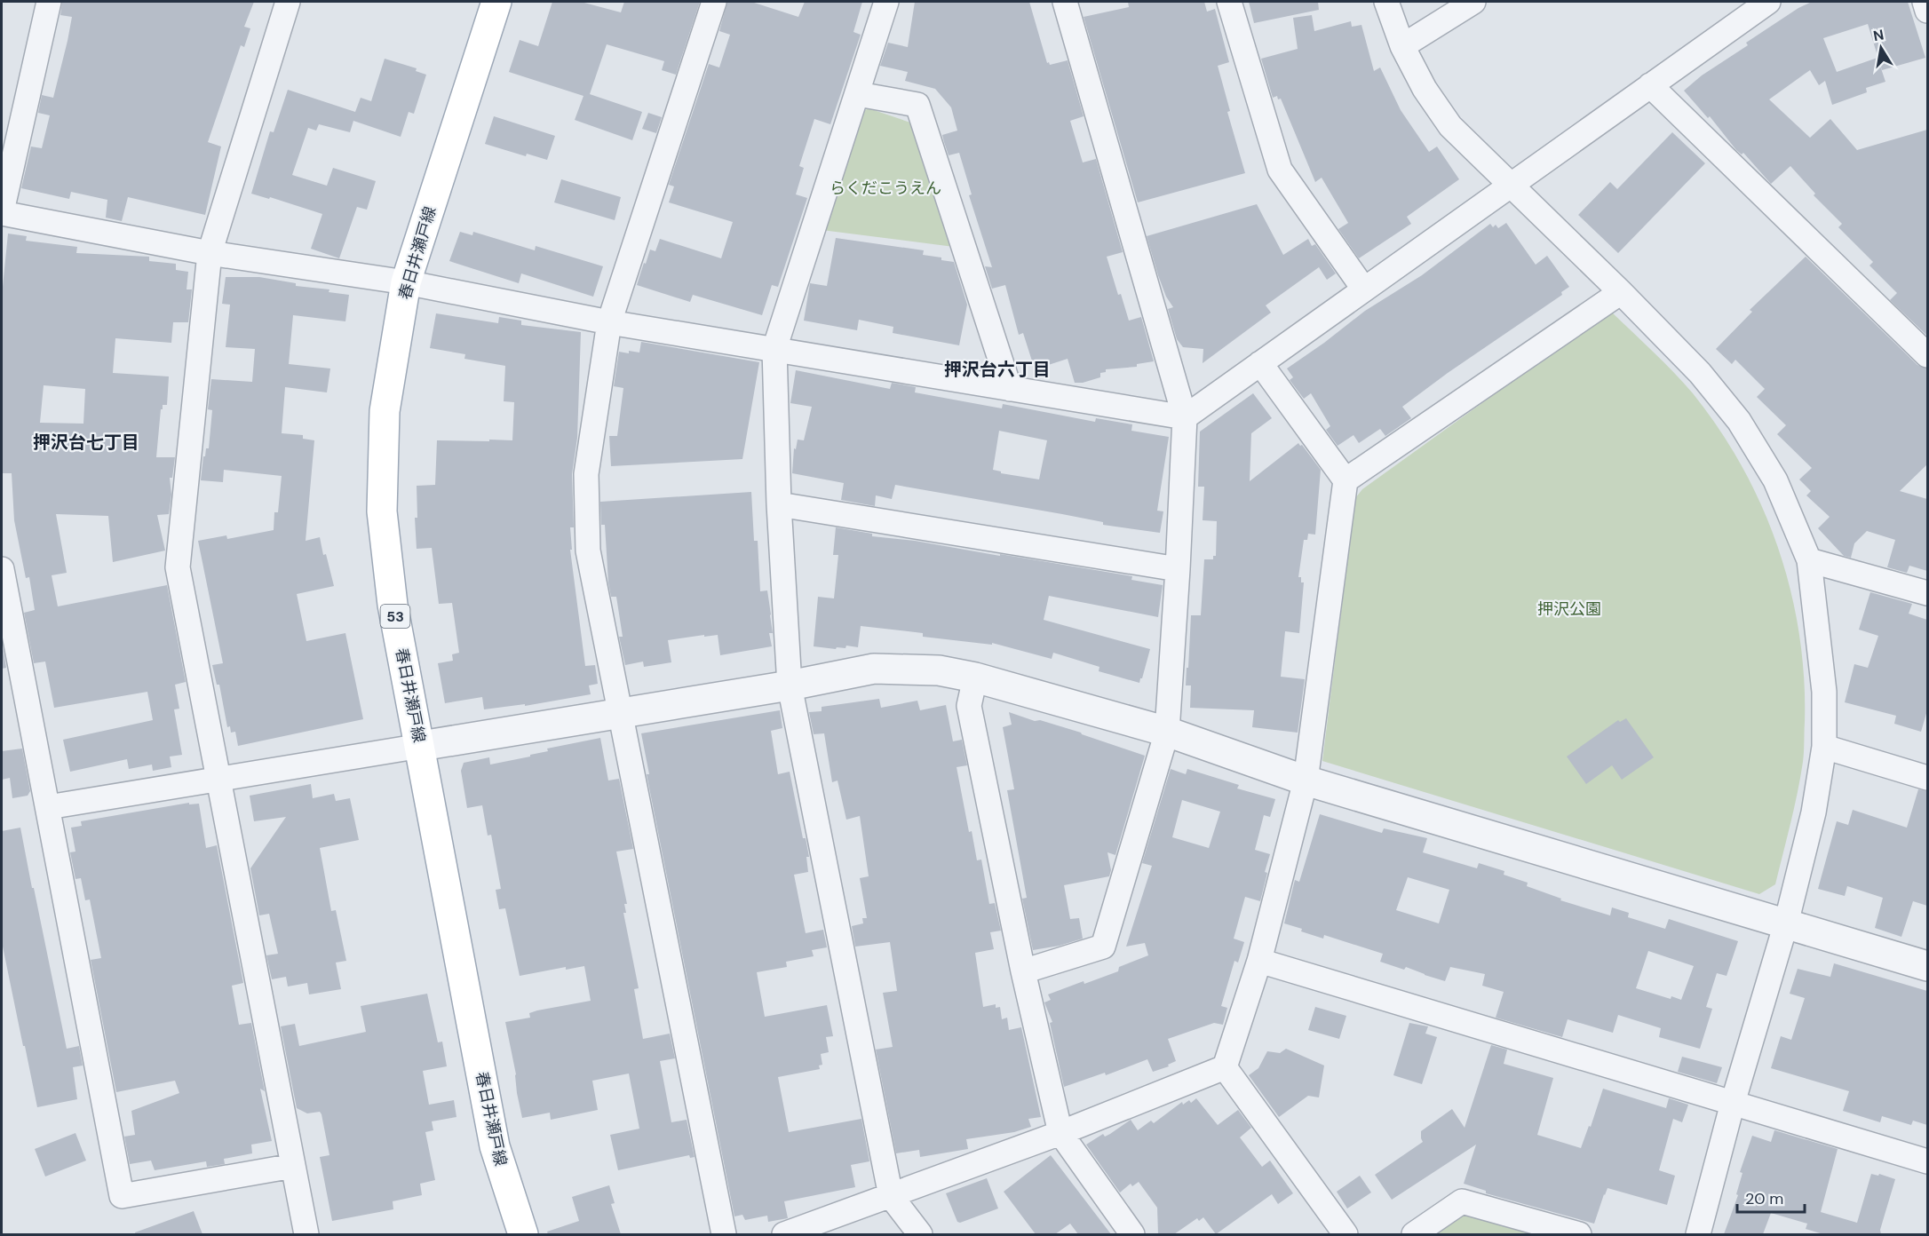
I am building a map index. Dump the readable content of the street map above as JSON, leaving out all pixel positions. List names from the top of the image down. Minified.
{"streets":{"main road":["春日井瀬戸線","53"]},"districts":["押沢台六丁目","押沢台七丁目"],"parks":["らくだこうえん","押沢公園"],"scale_bar":"20 m","north":"top"}
